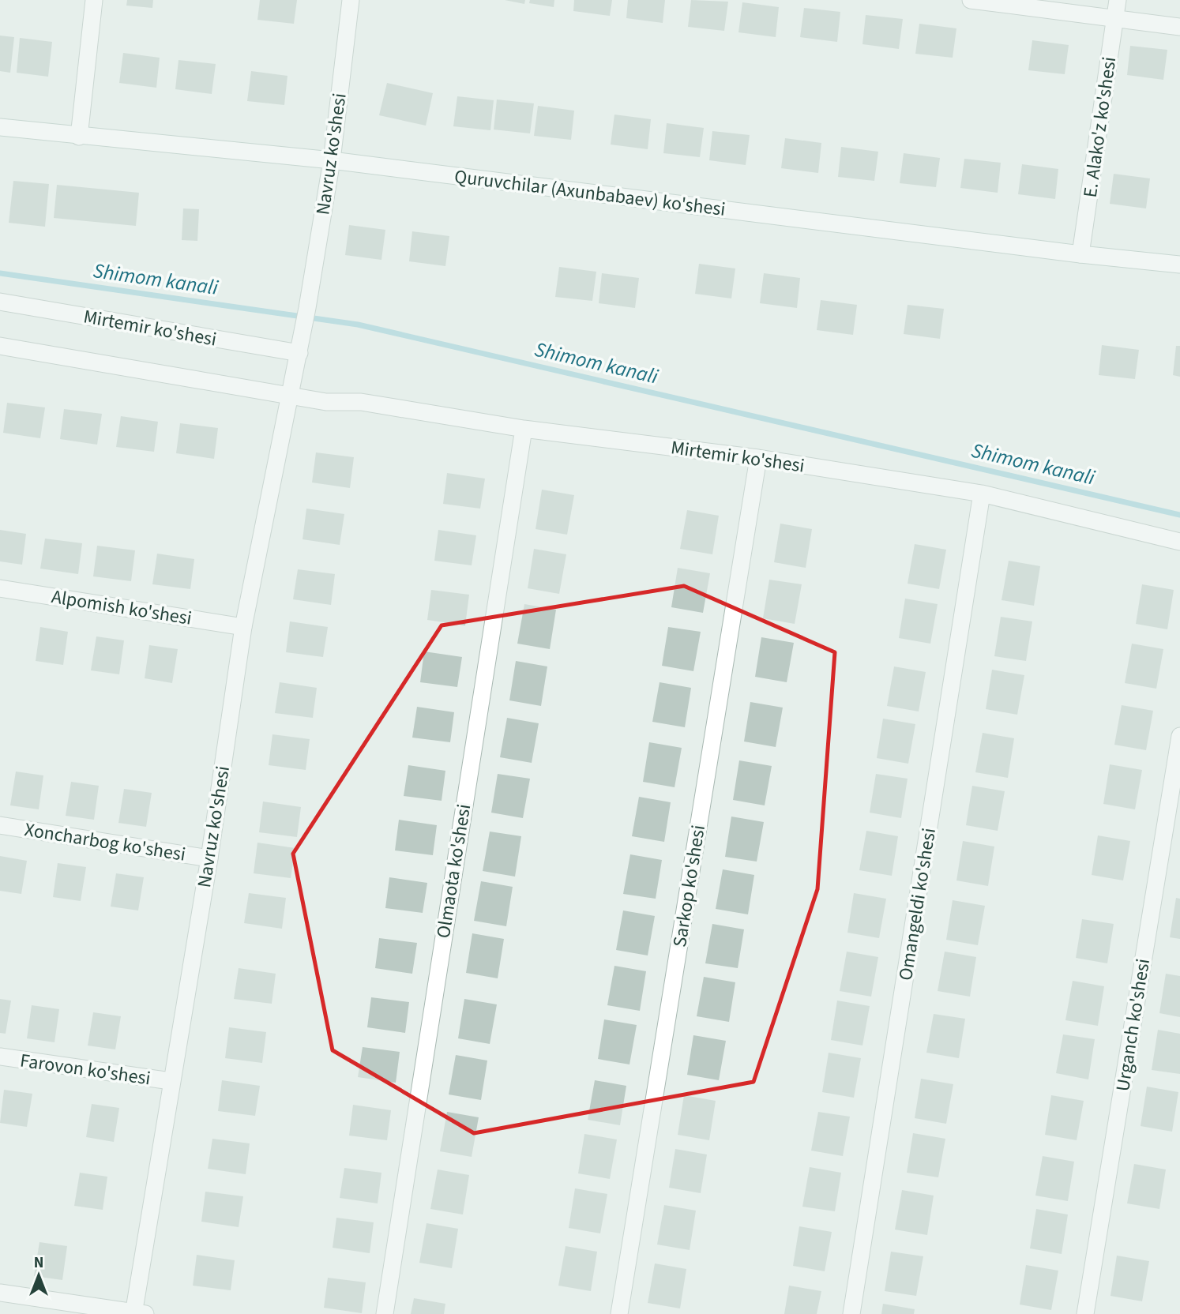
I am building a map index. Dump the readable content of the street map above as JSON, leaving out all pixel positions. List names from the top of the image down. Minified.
{"streets":{"street":["E. Alako'z ko'shesi","Navruz ko'shesi","Quruvchilar (Axunbabaev) ko'shesi","Mirtemir ko'shesi","Alpomish ko'shesi","Xoncharbog ko'shesi","Olmaota ko'shesi","Sarkop ko'shesi","Omangeldi ko'shesi","Urganch ko'shesi","Farovon ko'shesi"]},"crossings":[["E. Alako'z ko'shesi","Quruvchilar (Axunbabaev) ko'shesi"],["Navruz ko'shesi","Quruvchilar (Axunbabaev) ko'shesi"],["Navruz ko'shesi","Mirtemir ko'shesi"],["Navruz ko'shesi","Alpomish ko'shesi"],["Navruz ko'shesi","Xoncharbog ko'shesi"],["Navruz ko'shesi","Farovon ko'shesi"],["Mirtemir ko'shesi","Olmaota ko'shesi"],["Mirtemir ko'shesi","Sarkop ko'shesi"],["Mirtemir ko'shesi","Omangeldi ko'shesi"]],"water":["Shimom kanali"],"north":"top"}
